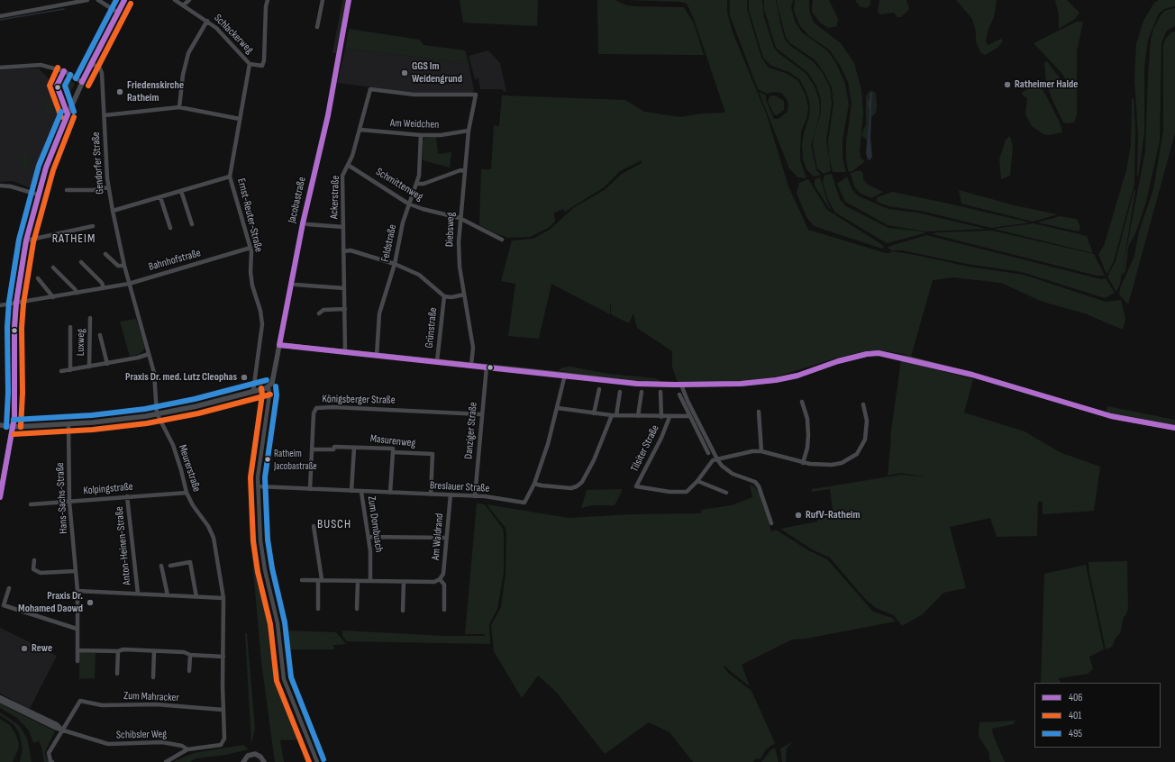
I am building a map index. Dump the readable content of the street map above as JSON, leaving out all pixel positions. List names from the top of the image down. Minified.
{"streets":{"main road":["Jacobastraße"],"street":["Schlackerweg","Am Weidchen","Gendorfer Straße","Schmittenweg","Ackerstraße","Ernst-Reuter-Straße","Diebsweg","Feldstraße","Bahnhofstraße","Grünstraße","Luxweg","Königsberger Straße","Danziger Straße","Masurenweg","Tilsiter Straße","Meurerstraße","Breslauer Straße","Kolpingstraße","Hans-Sachs-Straße","Zum Dornbusch","Am Waldrand","Anton-Heinen-Straße","Zum Mahracker","Schibsler Weg"]},"crossings":[["Schlackerweg","Ernst-Reuter-Straße"],["Am Weidchen","Ackerstraße"],["Am Weidchen","Diebsweg"],["Am Weidchen","Feldstraße"],["Gendorfer Straße","Bahnhofstraße"],["Gendorfer Straße","Meurerstraße"],["Schmittenweg","Ackerstraße"],["Schmittenweg","Diebsweg"],["Schmittenweg","Feldstraße"],["Ackerstraße","Diebsweg"],["Jacobastraße","Breslauer Straße"],["Ernst-Reuter-Straße","Bahnhofstraße"],["Bahnhofstraße","Meurerstraße"],["Luxweg","Meurerstraße"],["Königsberger Straße","Danziger Straße"],["Königsberger Straße","Masurenweg"],["Königsberger Straße","Breslauer Straße"],["Danziger Straße","Breslauer Straße"],["Masurenweg","Breslauer Straße"],["Meurerstraße","Kolpingstraße"],["Meurerstraße","Schibsler Weg"],["Breslauer Straße","Zum Dornbusch"],["Breslauer Straße","Am Waldrand"],["Kolpingstraße","Hans-Sachs-Straße"],["Kolpingstraße","Anton-Heinen-Straße"],["Zum Mahracker","Schibsler Weg"]],"districts":["RATHEIM","BUSCH"],"places":["GGS Im Weidengrund","Ratheimer Halde","Friedenskirche Ratheim","Praxis Dr. med. Lutz Cleophas","Ratheim Jacobastraße","RufV-Ratheim","Praxis Dr. Mohamed Daowd","Rewe"],"lines":["transit line 406","transit line 495","transit line 401"],"legend":["406","401","495"]}
